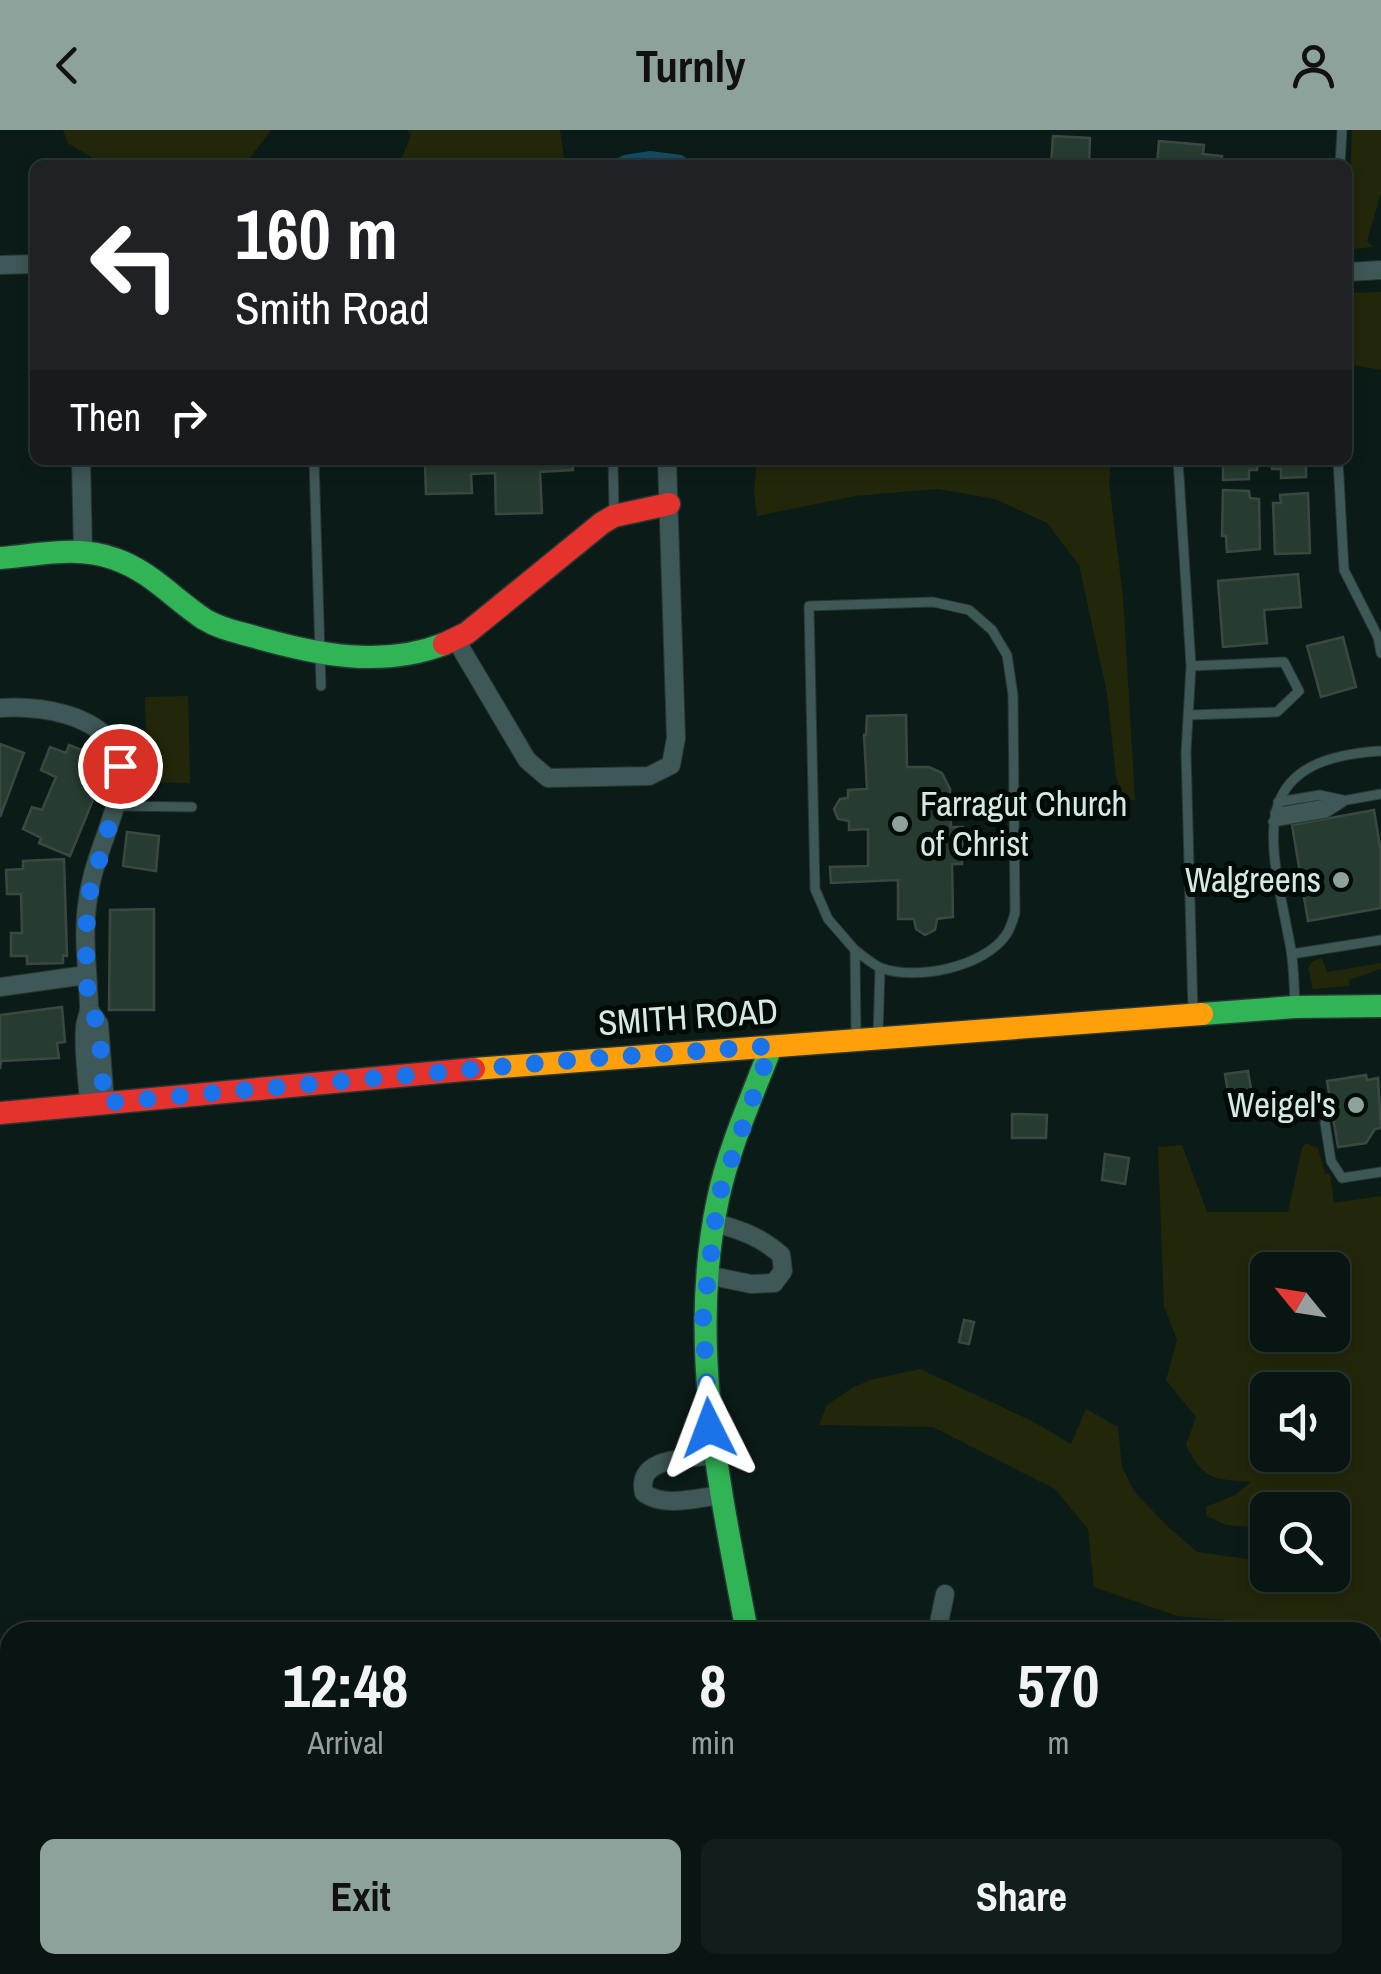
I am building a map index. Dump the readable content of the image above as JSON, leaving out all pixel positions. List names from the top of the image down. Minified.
{"streets":{"street":["SMITH ROAD"]},"places":["Farragut Church of Christ","Walgreens","Weigel's"],"north":"top left","page":{"header":"Turnly","turn":["160 m","Smith Road"],"then":"Then","eta":["12:48","Arrival","8","min","570","m"],"buttons":["Exit","Share"]}}
